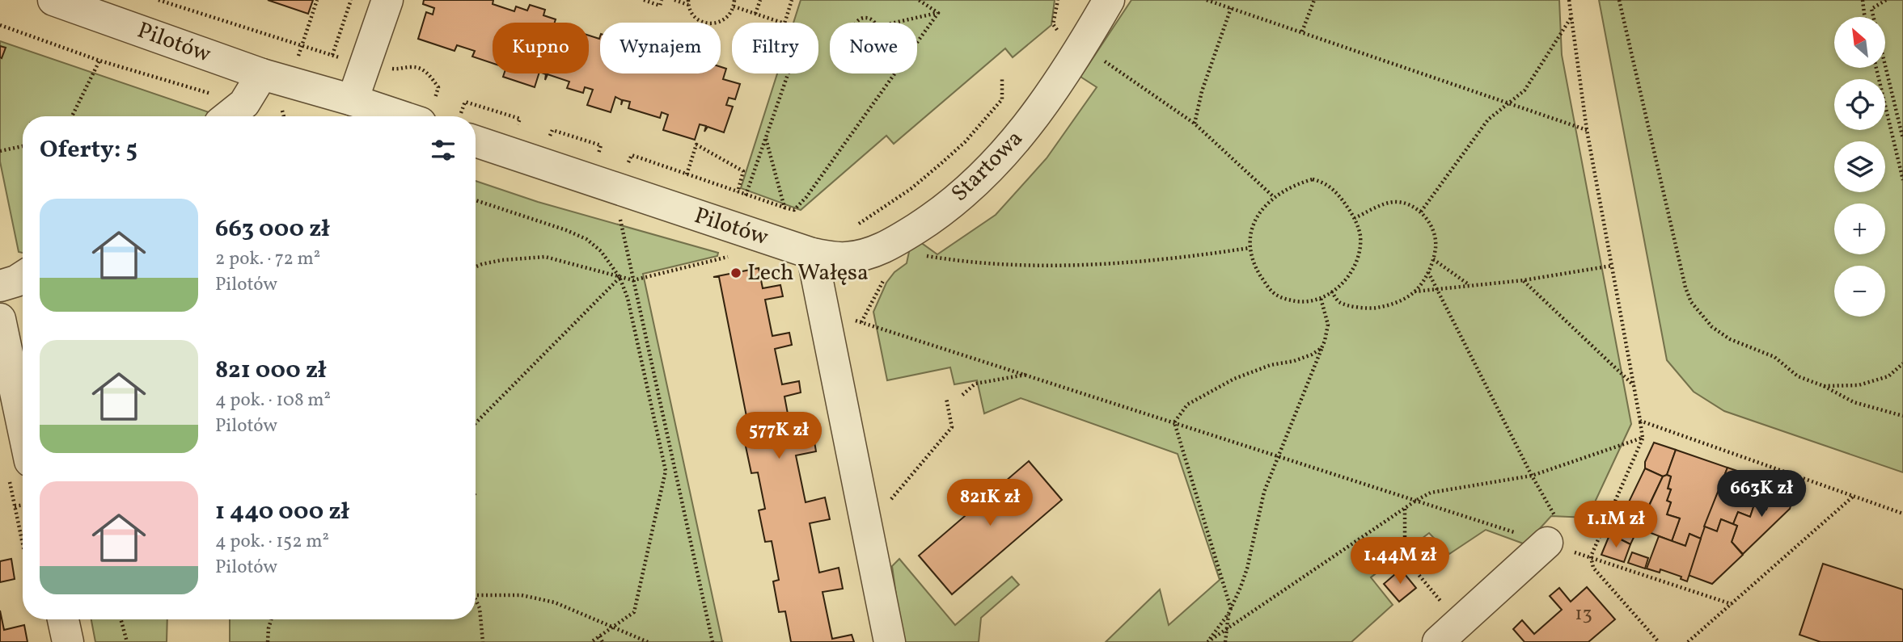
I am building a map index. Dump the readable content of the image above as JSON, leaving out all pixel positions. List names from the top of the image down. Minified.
{"streets":{"street":["Pilotów","Startowa"]},"crossings":[["Pilotów","Startowa"]],"places":["Lech Wałęsa"],"house_numbers":["13"],"north":"top left","page":{"map_buttons":["+","−"],"chip":["Kupno","Wynajem","Filtry","Nowe"],"heading":"Oferty: 5","list":[{"name":"663 000 zł","note":"2 pok. · 72 m² · Pilotów"},{"name":"821 000 zł","note":"4 pok. · 108 m² · Pilotów"},{"name":"1 440 000 zł","note":"4 pok. · 152 m² · Pilotów"}],"price":["577K zł","663K zł","821K zł","1.1M zł","1.44M zł"]}}
